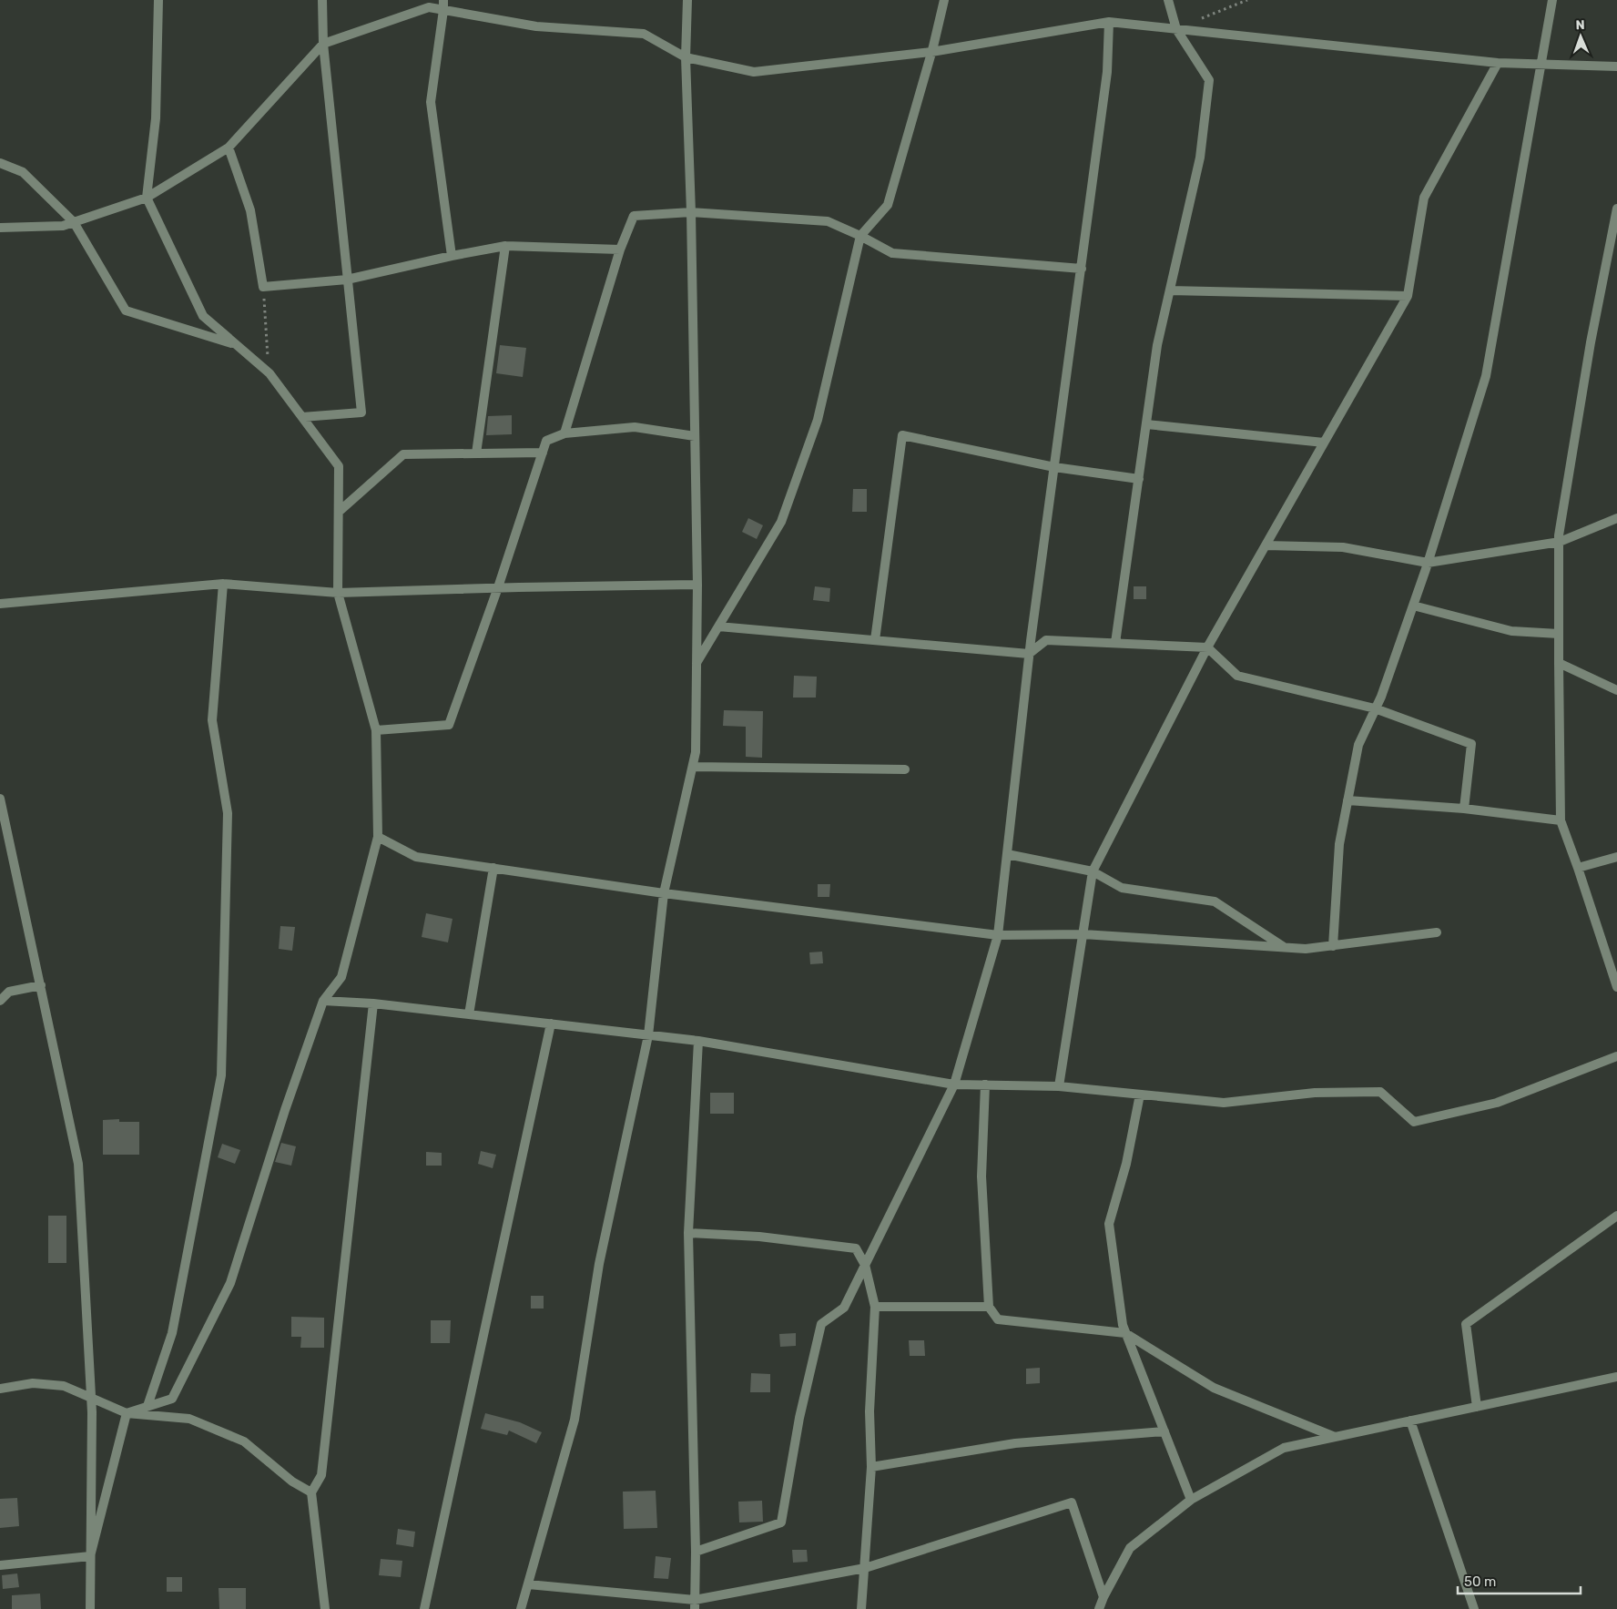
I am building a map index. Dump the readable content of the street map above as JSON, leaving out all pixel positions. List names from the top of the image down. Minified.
{"scale_bar":"50 m","north":"top"}
